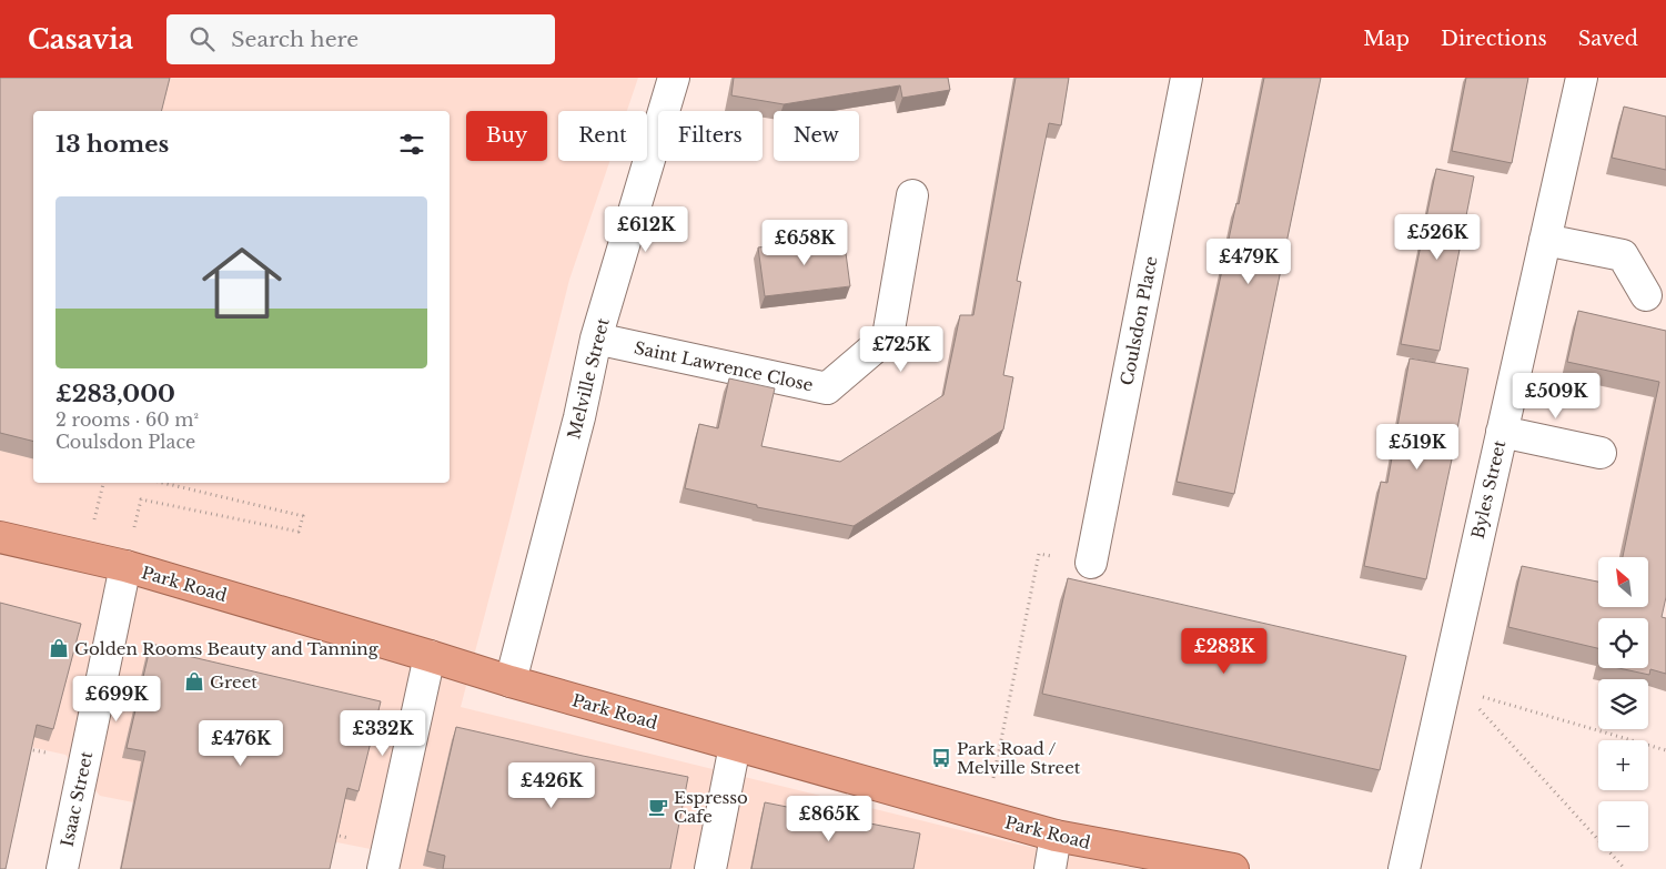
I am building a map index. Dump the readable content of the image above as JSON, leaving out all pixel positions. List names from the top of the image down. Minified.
{"streets":{"highway":["Park Road"],"street":["Coulsdon Place","Saint Lawrence Close","Melville Street","Byles Street","Isaac Street"]},"crossings":[["Saint Lawrence Close","Melville Street"],["Melville Street","Park Road"],["Park Road","Isaac Street"]],"places":{"shop":["Golden Rooms Beauty and Tanning","Greet"],"bus stop":["Park Road / Melville Street"],"cafe":["Espresso Cafe"]},"north":"top left","page":{"header":"Casavia","search":"Search here","nav":["Map","Directions","Saved"],"chip":["Buy","Rent","Filters","New"],"heading":"13 homes","list":[{"name":"£283,000","note":"2 rooms · 60 m² · Coulsdon Place"}],"price":["£612K","£526K","£658K","£479K","£725K","£509K","£519K","£283K","£699K","£332K","£476K","£426K","£865K"],"map_buttons":["+","−"]}}
